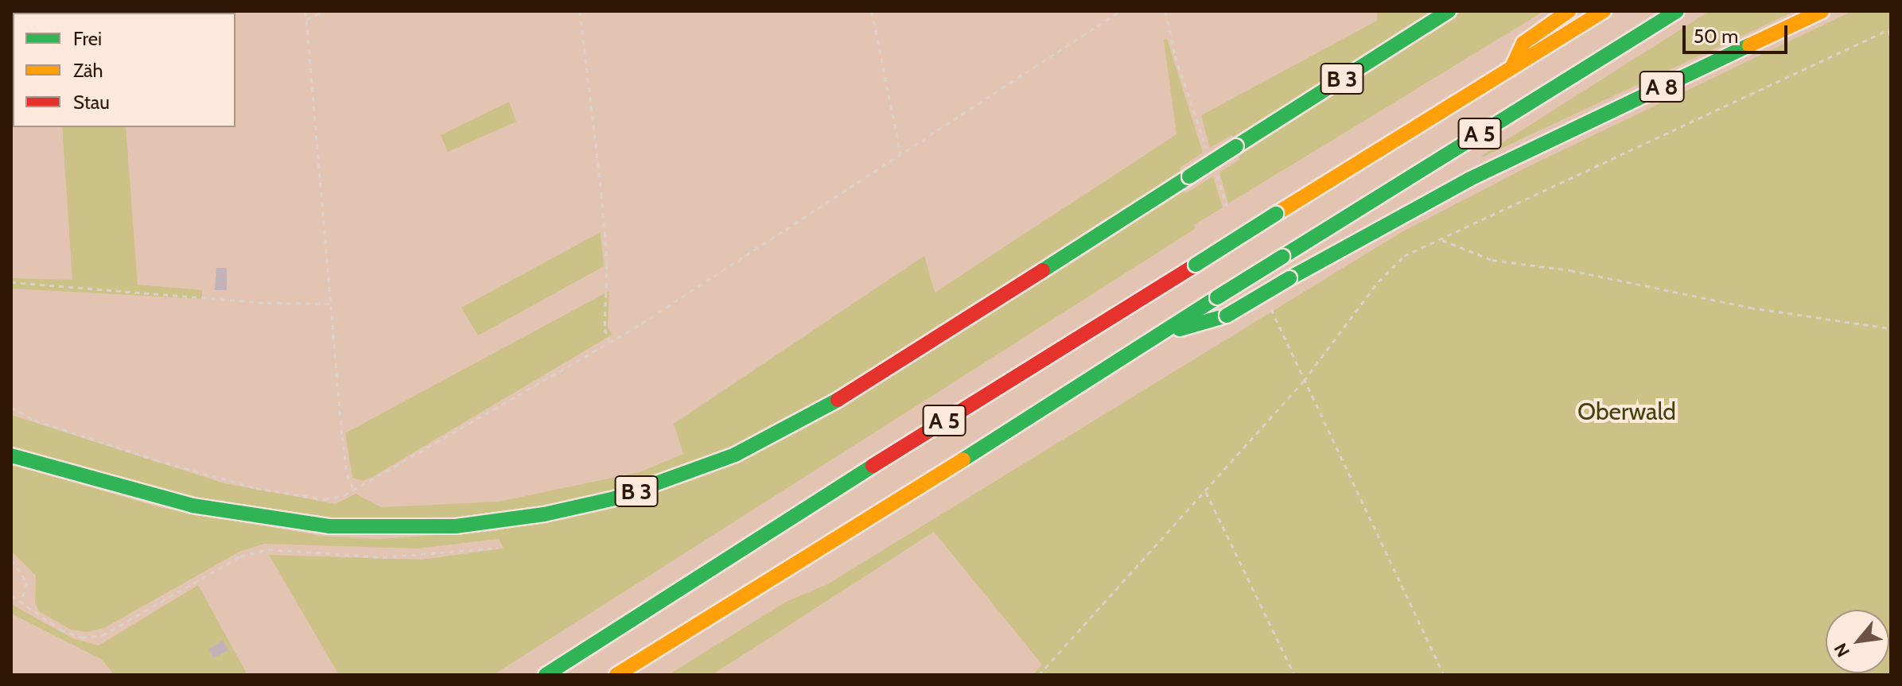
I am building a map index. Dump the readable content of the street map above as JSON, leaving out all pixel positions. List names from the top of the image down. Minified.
{"streets":{"main road":["B 3","A 8","A 5"]},"crossings":[["A 8","A 5"]],"parks":["Oberwald"],"legend":["Frei","Zäh","Stau"],"scale_bar":"50 m","north":"bottom left"}
